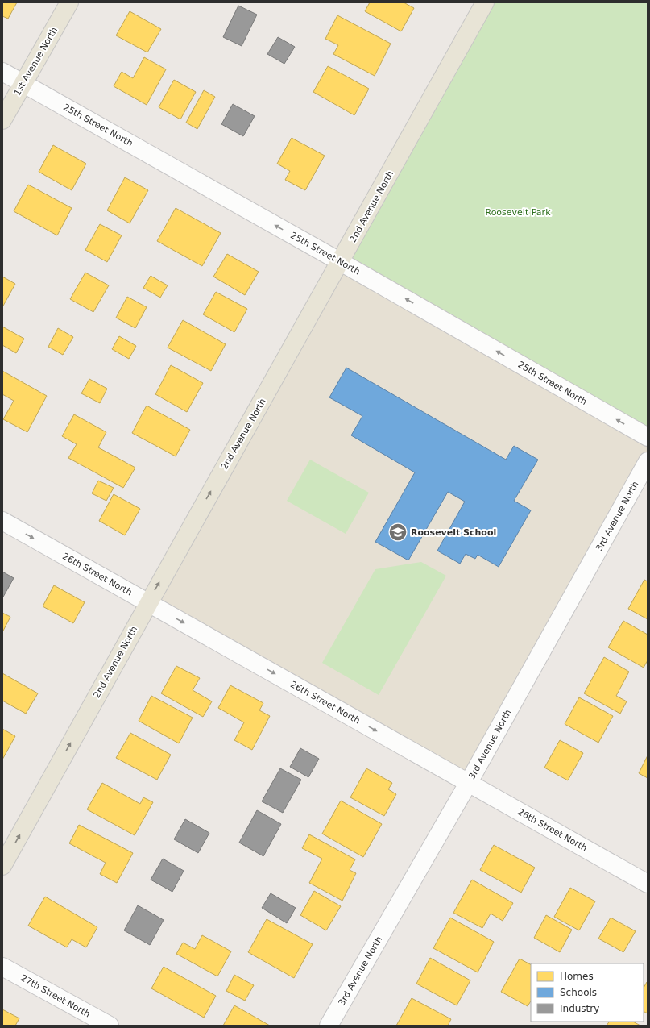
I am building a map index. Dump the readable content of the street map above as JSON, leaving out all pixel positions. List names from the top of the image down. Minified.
{"streets":{"main road":["1st Avenue North","2nd Avenue North"],"street":["25th Street North","3rd Avenue North","26th Street North","27th Street North"]},"crossings":[["1st Avenue North","25th Street North"],["25th Street North","2nd Avenue North"],["2nd Avenue North","26th Street North"],["3rd Avenue North","26th Street North"]],"one_way":["25th Street North","2nd Avenue North","26th Street North"],"parks":["Roosevelt Park"],"places":{"school or university":["Roosevelt School"]},"legend":["Homes","Schools","Industry"]}
